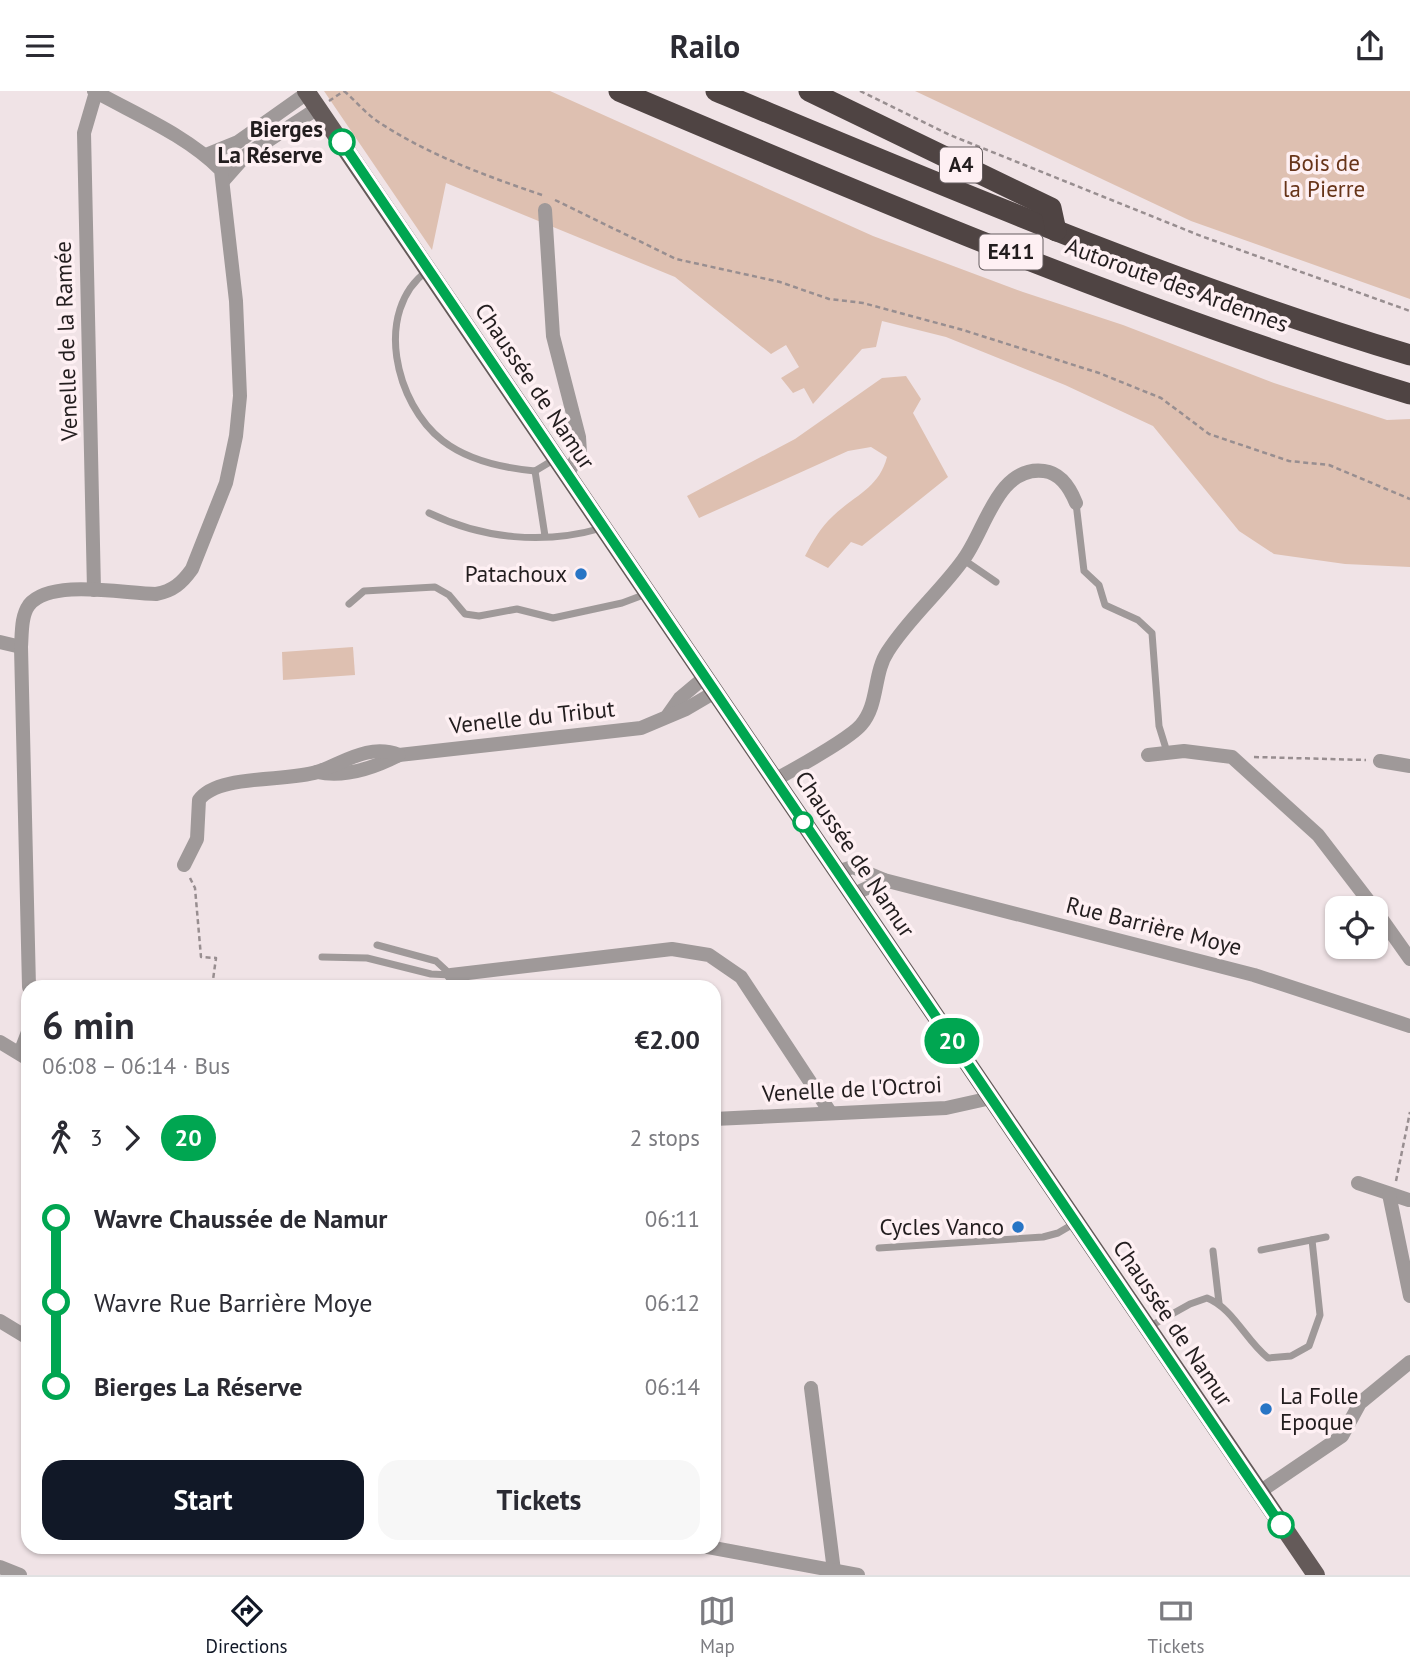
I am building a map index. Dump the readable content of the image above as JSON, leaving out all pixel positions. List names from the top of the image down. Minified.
{"streets":{"highway":["A4","E411","Autoroute des Ardennes"],"main road":["Chaussée de Namur"],"street":["Venelle de la Ramée","Venelle du Tribut","Rue Barrière Moye","Venelle de l'Octroi"]},"crossings":[["A4","Autoroute des Ardennes"],["Chaussée de Namur","Venelle du Tribut"],["Chaussée de Namur","Rue Barrière Moye"],["Chaussée de Namur","Venelle de l'Octroi"]],"parks":["Bois de la Pierre"],"places":["Bierges La Réserve","Patachoux","Cycles Vanco","La Folle Epoque"],"lines":["bus line 20"],"page":{"header":"Railo","on_map":"20","heading":["6 min","06:08 – 06:14 · Bus","€2.00"],"legs":["3","20","2 stops"],"list":[{"name":"Wavre Chaussée de Namur","value":"06:11"},{"name":"Wavre Rue Barrière Moye","value":"06:12"},{"name":"Bierges La Réserve","value":"06:14"}],"buttons":["Start","Tickets"],"tabs":["Directions","Map","Tickets"]}}
